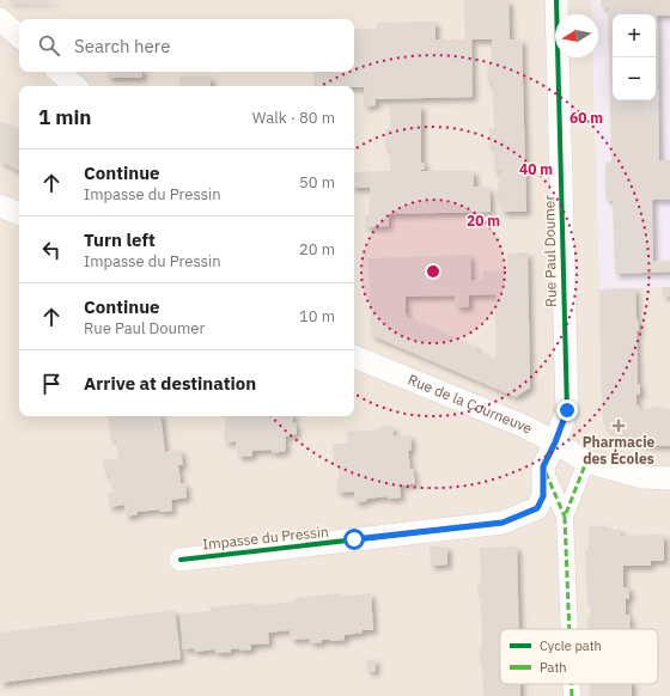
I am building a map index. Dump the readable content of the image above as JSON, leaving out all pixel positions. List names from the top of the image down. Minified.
{"streets":{"street":["Rue Paul Doumer","Rue de la Courneuve","Impasse du Pressin"]},"crossings":[["Rue Paul Doumer","Rue de la Courneuve"],["Rue Paul Doumer","Impasse du Pressin"],["Rue de la Courneuve","Impasse du Pressin"]],"places":{"health":["Pharmacie des Écoles"]},"legend":["Cycle path","Path"],"north":"left","page":{"map_buttons":["+","−"],"search":"Search here","heading":["1 min","Walk · 80 m"],"list":[["Continue","Impasse du Pressin","50 m"],["Turn left","Impasse du Pressin","20 m"],["Continue","Rue Paul Doumer","10 m"],"Arrive at destination"]},"rings":["60 m","40 m","20 m"]}
